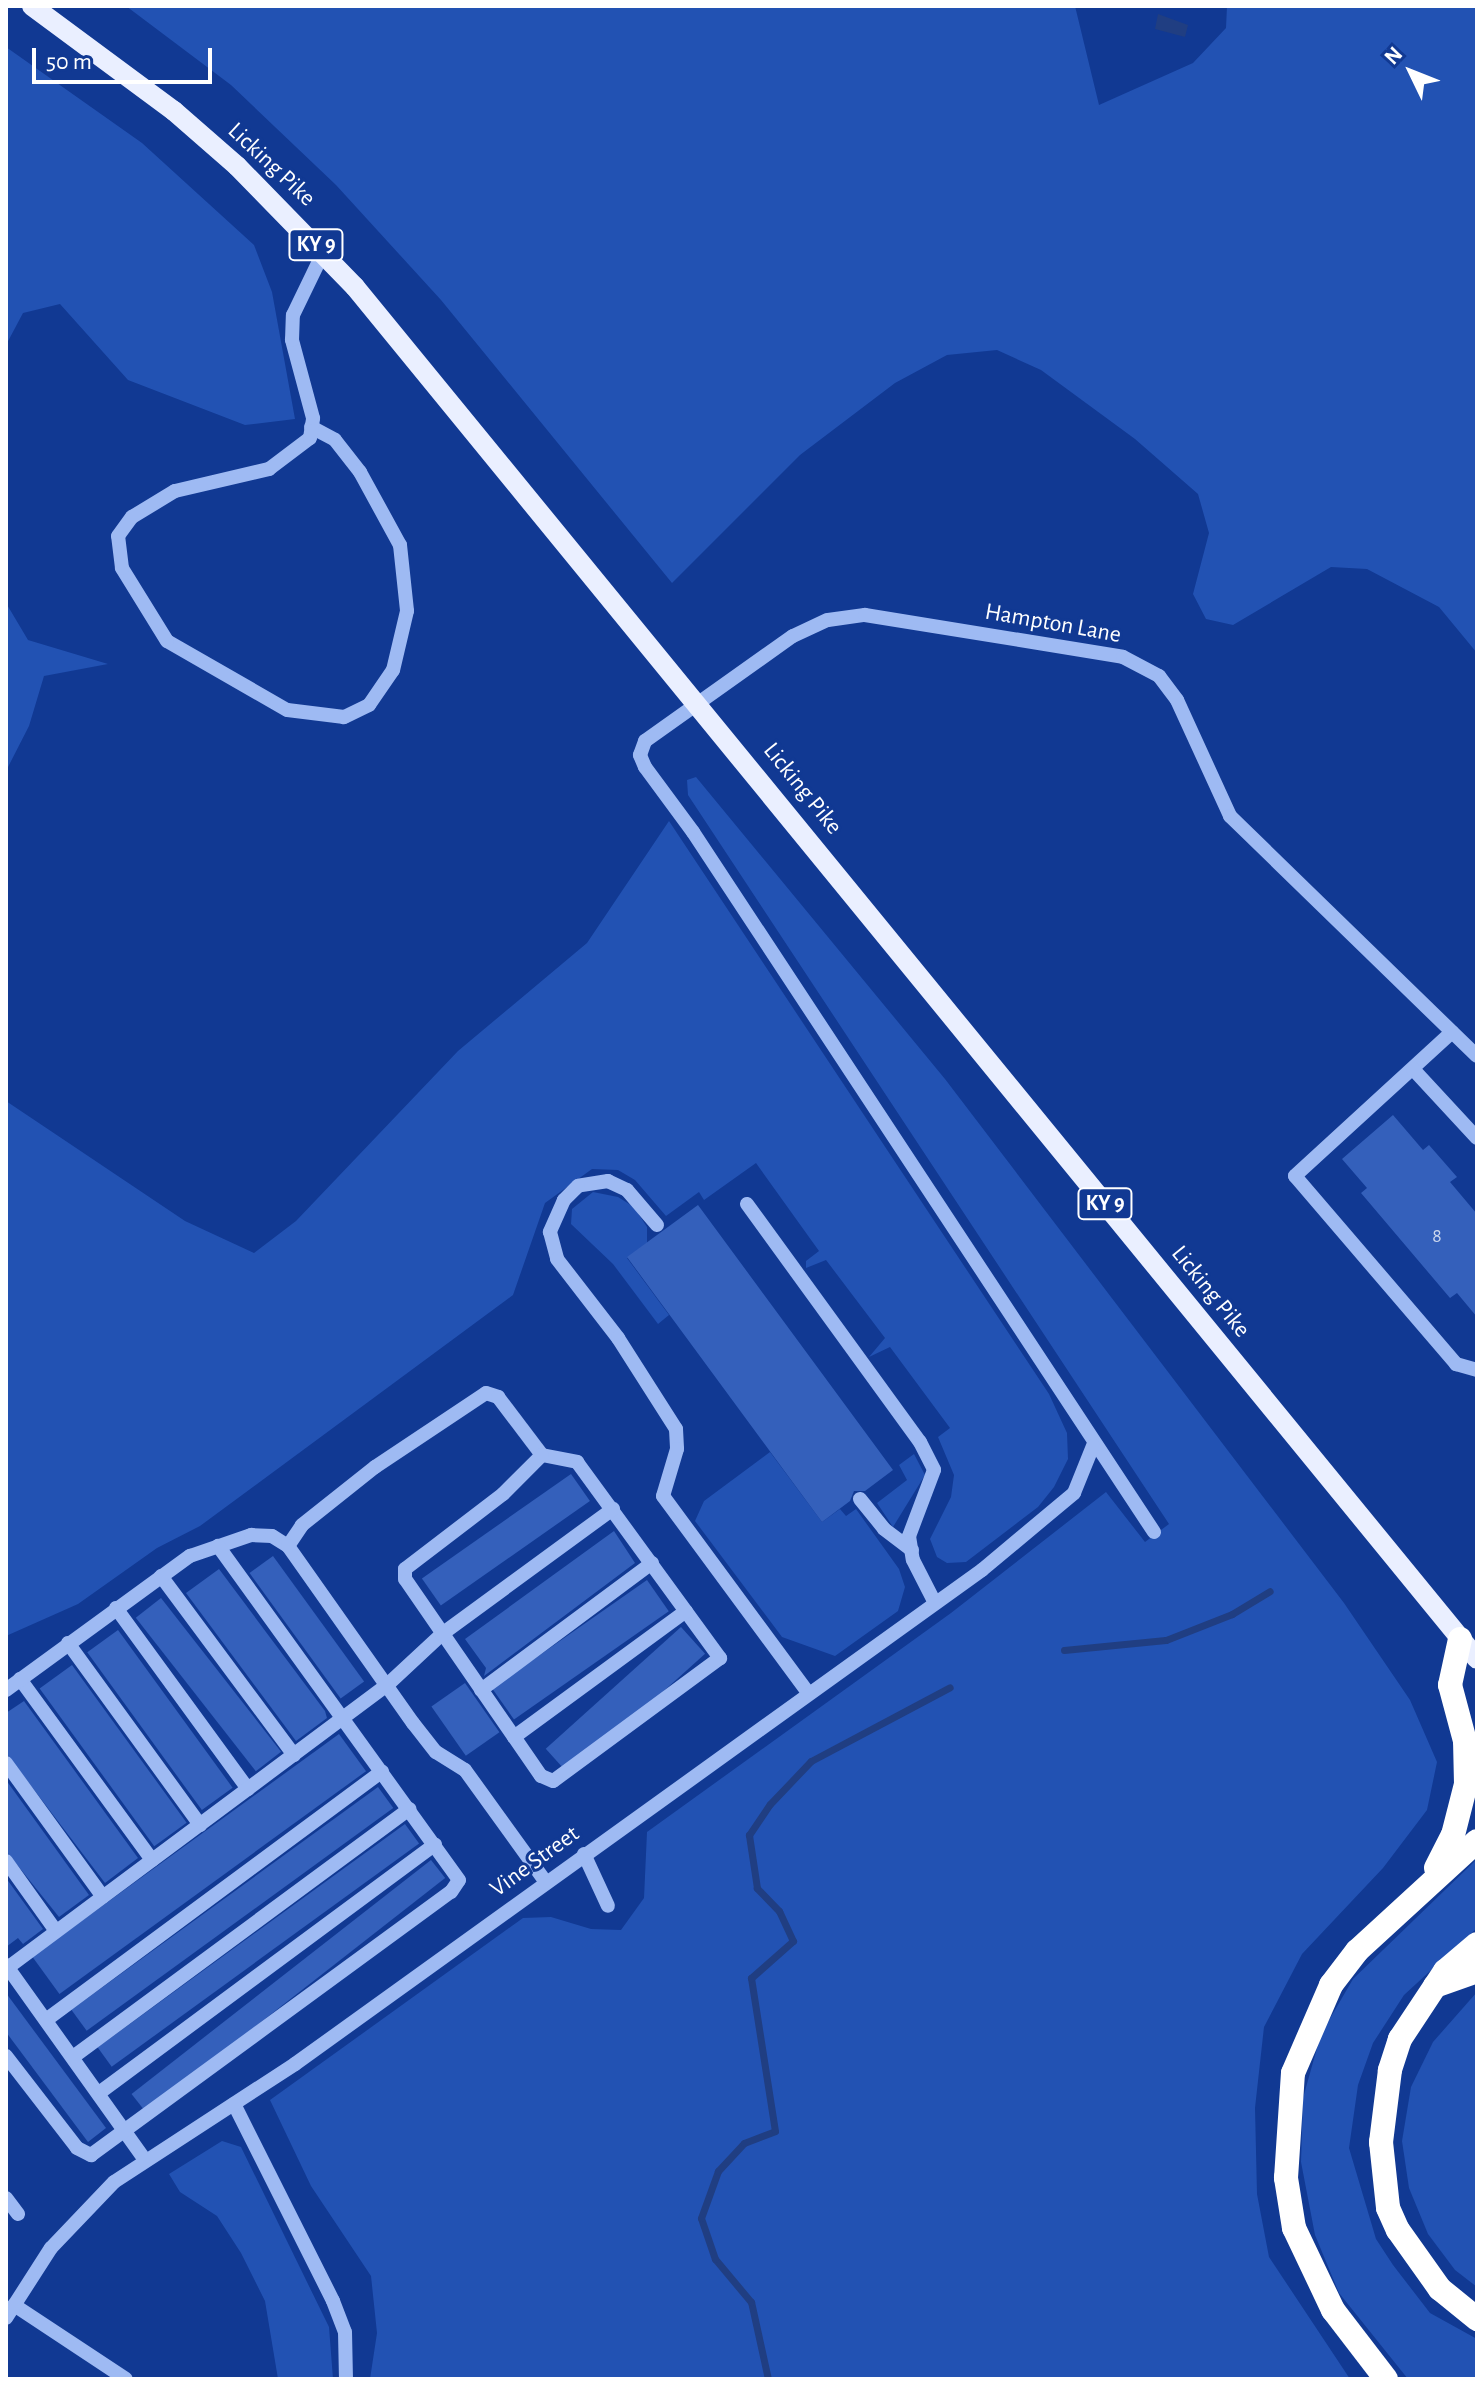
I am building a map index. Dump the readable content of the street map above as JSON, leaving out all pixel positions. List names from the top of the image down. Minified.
{"streets":{"main road":["Licking Pike","KY 9"],"street":["Hampton Lane","Vine Street"]},"crossings":[["Licking Pike","Hampton Lane"],["Hampton Lane","Vine Street"]],"house_numbers":["8"],"scale_bar":"50 m","north":"top left"}
